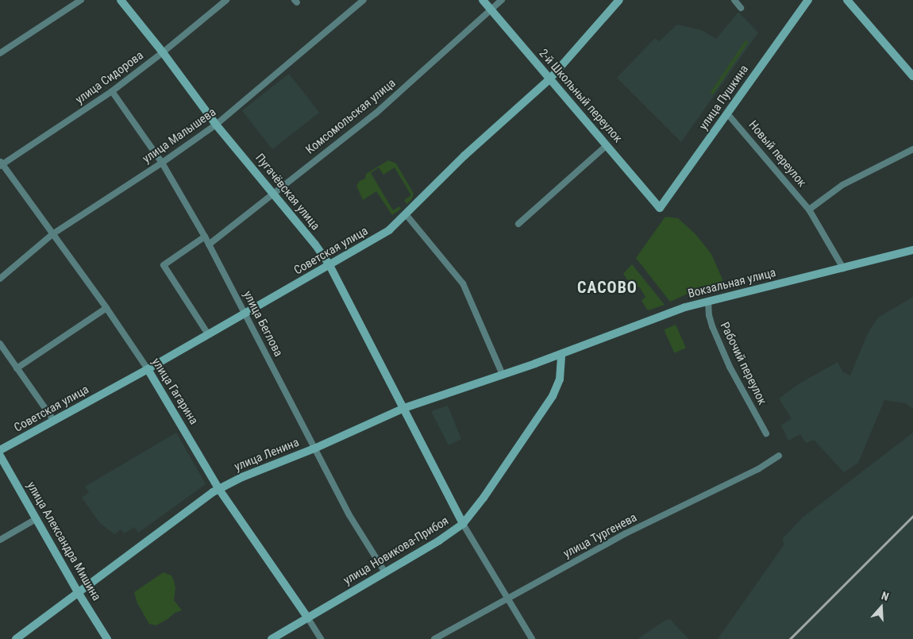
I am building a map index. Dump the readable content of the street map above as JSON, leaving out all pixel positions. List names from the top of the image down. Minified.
{"streets":{"street":["улица Сидорова","2-й Школьный переулок","улица Пушкина","Комсомольская улица","улица Малышева","Новый переулок","Пугачёвская улица","Советская улица","Вокзальная улица","улица Беглова","Рабочий переулок","улица Гагарина","улица Ленина","улица Тургенева","улица Александра Мишина","улица Новикова-Прибоя"]},"crossings":[["улица Сидорова","Пугачёвская улица"],["улица Сидорова","улица Беглова"],["улица Сидорова","улица Гагарина"],["2-й Школьный переулок","улица Пушкина"],["2-й Школьный переулок","Комсомольская улица"],["2-й Школьный переулок","Советская улица"],["улица Пушкина","Новый переулок"],["Комсомольская улица","Пугачёвская улица"],["Комсомольская улица","улица Беглова"],["улица Малышева","Пугачёвская улица"],["улица Малышева","улица Беглова"],["улица Малышева","улица Гагарина"],["Новый переулок","Вокзальная улица"],["Пугачёвская улица","Советская улица"],["Пугачёвская улица","улица Ленина"],["Пугачёвская улица","улица Новикова-Прибоя"],["Советская улица","улица Беглова"],["Советская улица","улица Гагарина"],["Вокзальная улица","Рабочий переулок"],["Вокзальная улица","улица Ленина"],["Вокзальная улица","улица Новикова-Прибоя"],["улица Беглова","улица Ленина"],["улица Беглова","улица Новикова-Прибоя"],["улица Гагарина","улица Ленина"],["улица Гагарина","улица Новикова-Прибоя"],["улица Ленина","улица Александра Мишина"],["улица Ленина","улица Новикова-Прибоя"]],"districts":["САСОВО"],"north":"top"}
